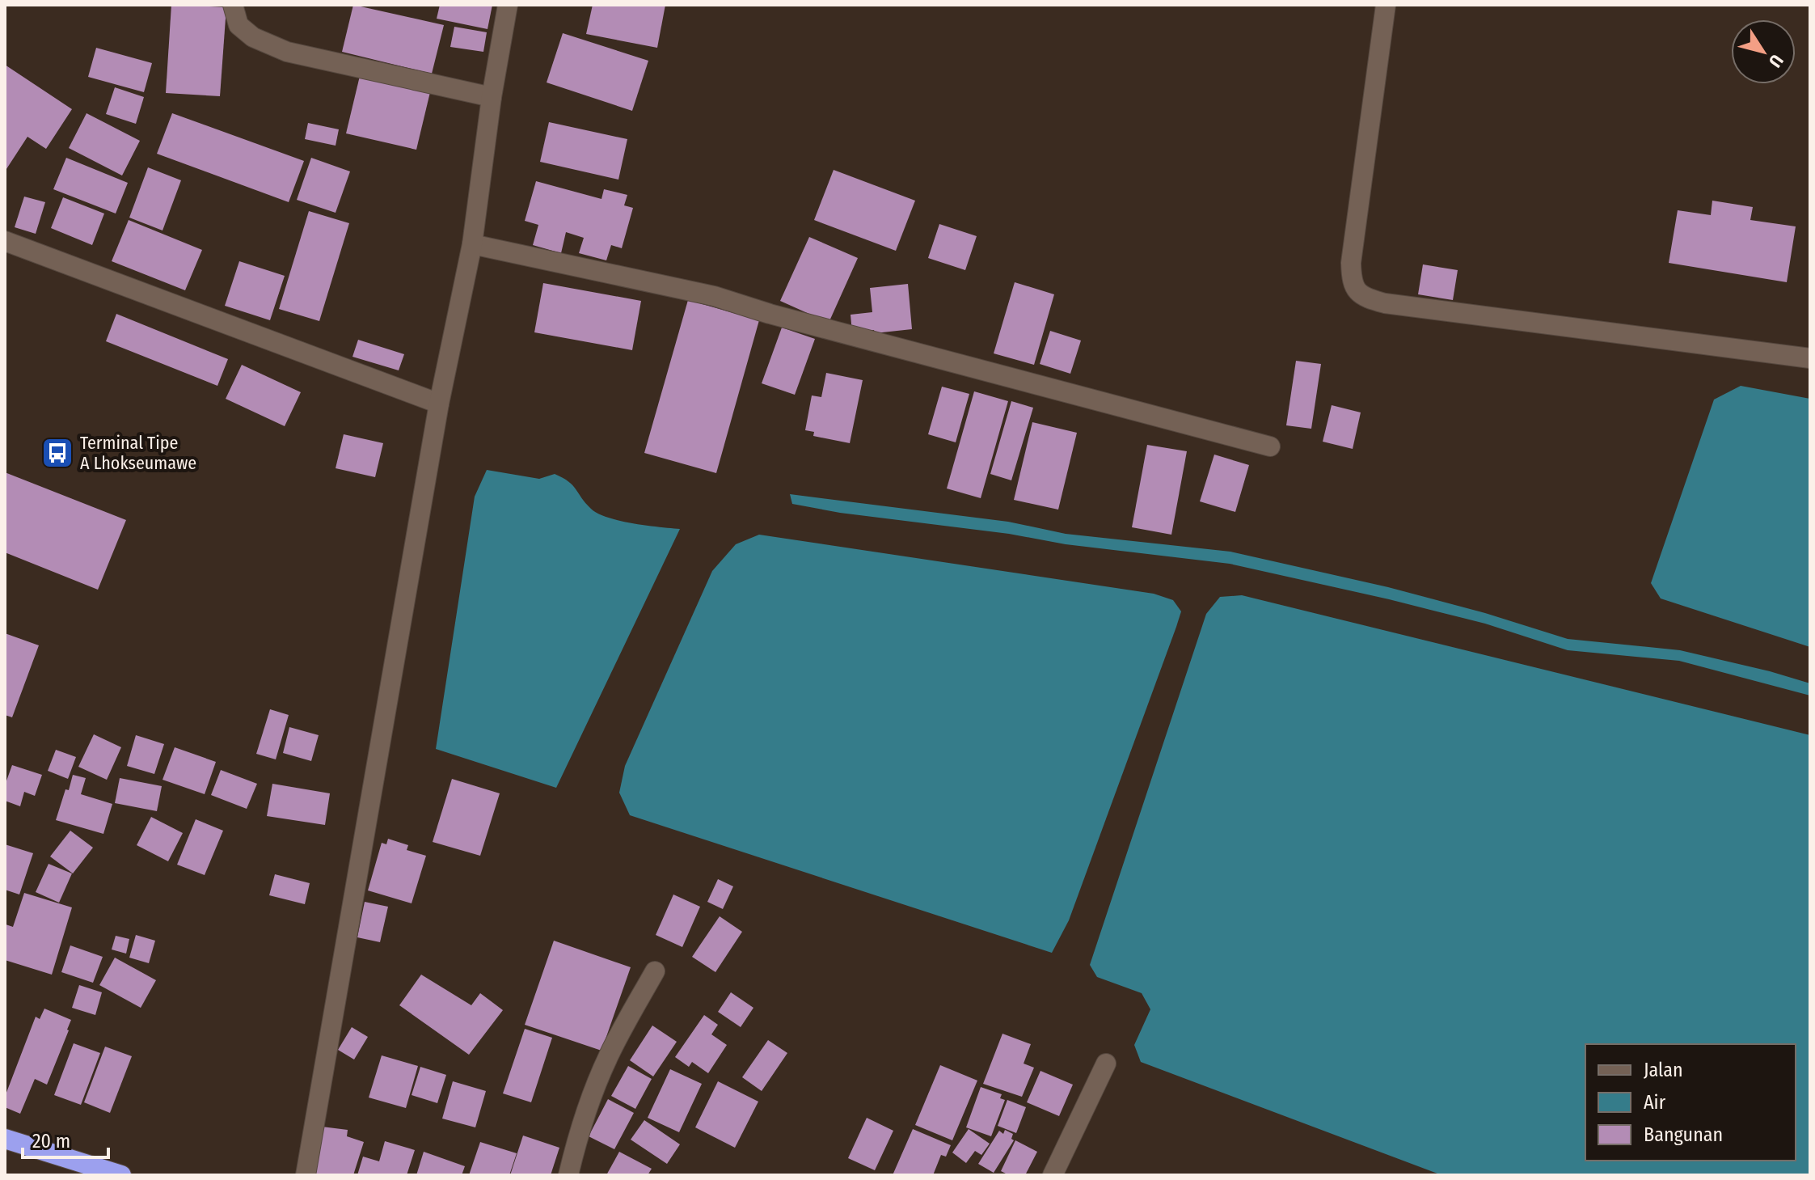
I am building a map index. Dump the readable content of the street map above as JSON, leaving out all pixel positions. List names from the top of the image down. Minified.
{"places":{"bus stop":["Terminal Tipe A Lhokseumawe"]},"legend":["Jalan","Air","Bangunan"],"scale_bar":"20 m","north":"bottom right"}
